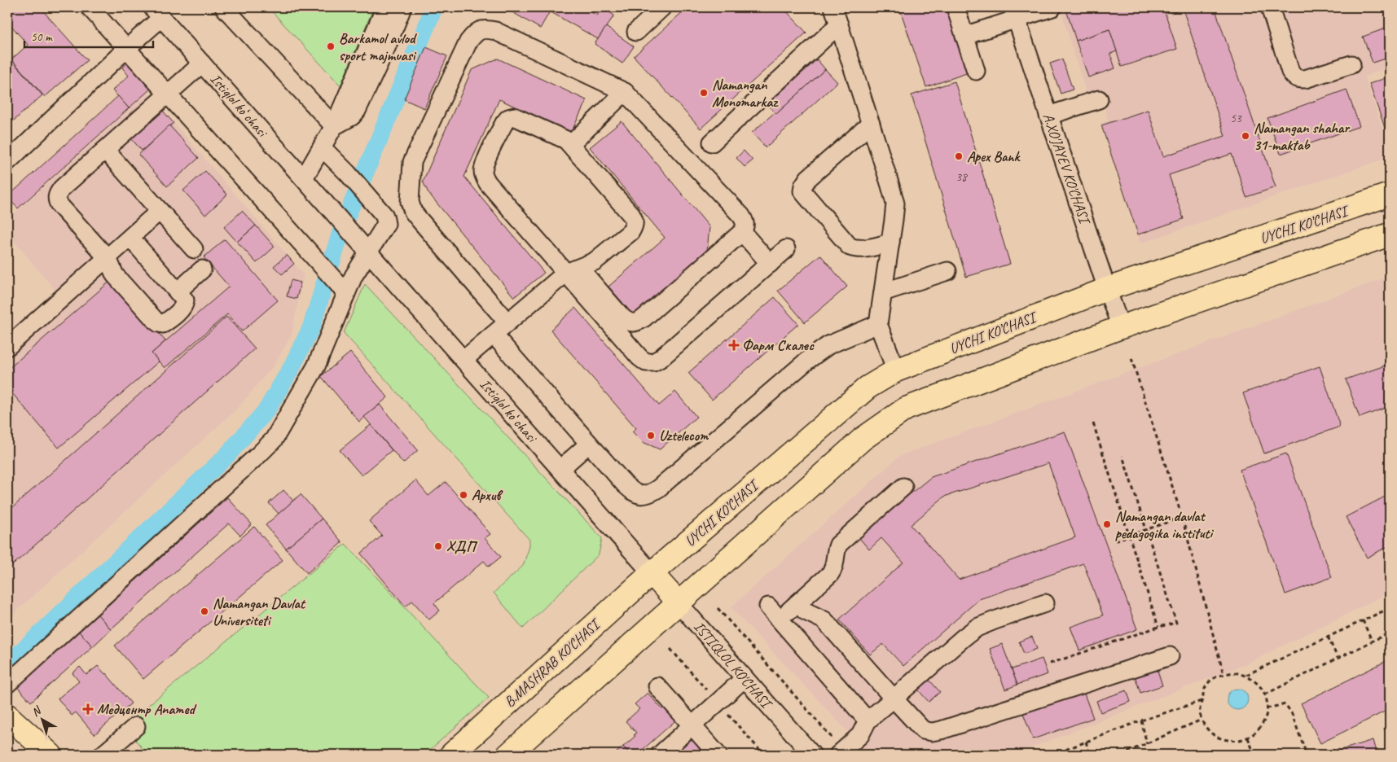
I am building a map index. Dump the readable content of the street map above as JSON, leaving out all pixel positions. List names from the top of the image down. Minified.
{"streets":{"main road":["UYCHI KO’CHASI","B.MASHRAB KO'CHASI","ISTIQLOL KO'CHASI"],"street":["Istiqlol koʻchasi","A.XO'JAYEV KO'CHASI"]},"crossings":[["Istiqlol koʻchasi","UYCHI KO’CHASI"],["Istiqlol koʻchasi","B.MASHRAB KO'CHASI"],["Istiqlol koʻchasi","ISTIQLOL KO'CHASI"],["A.XO'JAYEV KO'CHASI","UYCHI KO’CHASI"],["UYCHI KO’CHASI","B.MASHRAB KO'CHASI"],["UYCHI KO’CHASI","ISTIQLOL KO'CHASI"],["B.MASHRAB KO'CHASI","ISTIQLOL KO'CHASI"]],"places":{"other":["Barkamol avlod sport majmuasi","Namangan Monomarkaz","Namangan shahar 31-maktab","Apex Bank","Uztelecom","Архив","Namangan davlat pedagogika instituti","ХДП","Namangan Davlat Universiteti"],"health":["Фарм Скалес","Медцентр Anamed"]},"house_numbers":["53","38"],"scale_bar":"50 m","north":"top left"}
